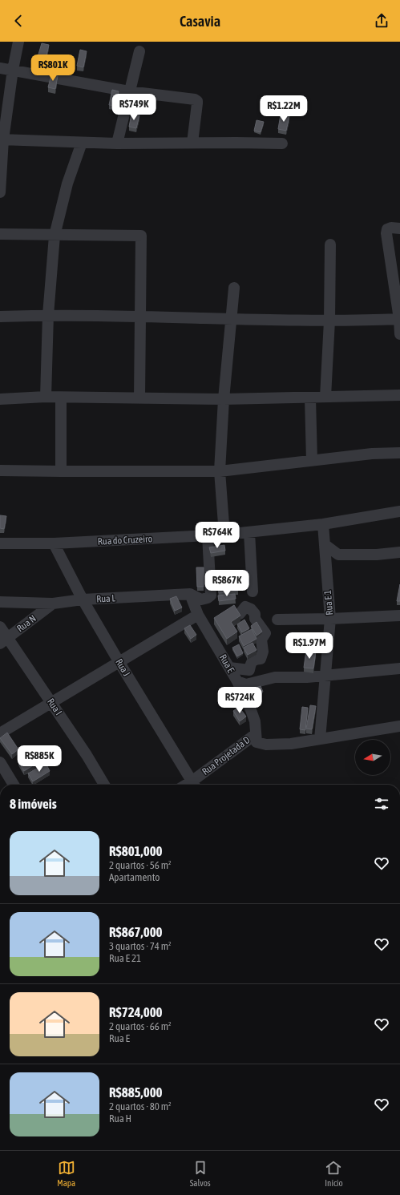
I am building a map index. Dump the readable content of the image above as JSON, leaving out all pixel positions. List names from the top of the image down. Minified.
{"streets":{"street":["Rua do Cruzeiro","Rua L","Rua E 1","Rua N","Rua E","Rua J","Rua I","Rua Projetada D"]},"crossings":[["Rua do Cruzeiro","Rua E 1"],["Rua do Cruzeiro","Rua J"],["Rua L","Rua N"],["Rua L","Rua J"],["Rua N","Rua I"],["Rua E","Rua Projetada D"]],"north":"left","page":{"header":"Casavia","price":["R$801K","R$749K","R$1.22M","R$764K","R$867K","R$1.97M","R$724K","R$885K"],"heading":"8 imóveis","list":[{"name":"R$801,000","note":"2 quartos · 56 m² · Apartamento"},{"name":"R$867,000","note":"3 quartos · 74 m² · Rua E 21"},{"name":"R$724,000","note":"2 quartos · 66 m² · Rua E"},{"name":"R$885,000","note":"2 quartos · 80 m² · Rua H"}],"tabs":["Mapa","Salvos","Início"]}}
